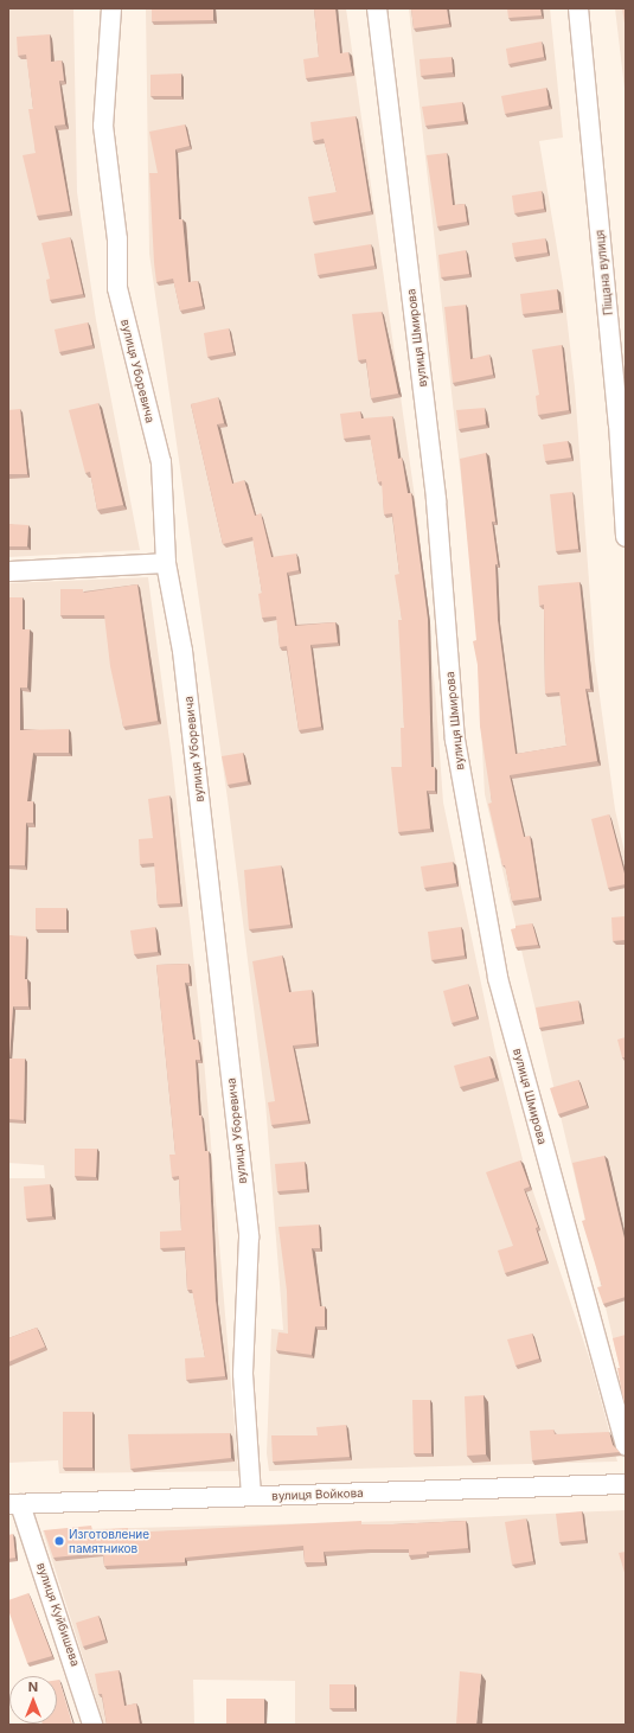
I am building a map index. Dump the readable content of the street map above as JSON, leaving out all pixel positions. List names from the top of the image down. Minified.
{"streets":{"street":["Піщана вулиця","вулиця Шмирова","вулиця Уборевича","вулиця Войкова","вулиця Куйбишева"]},"crossings":[["вулиця Уборевича","вулиця Войкова"],["вулиця Войкова","вулиця Куйбишева"]],"places":["Изготовление памятников"],"north":"top"}
